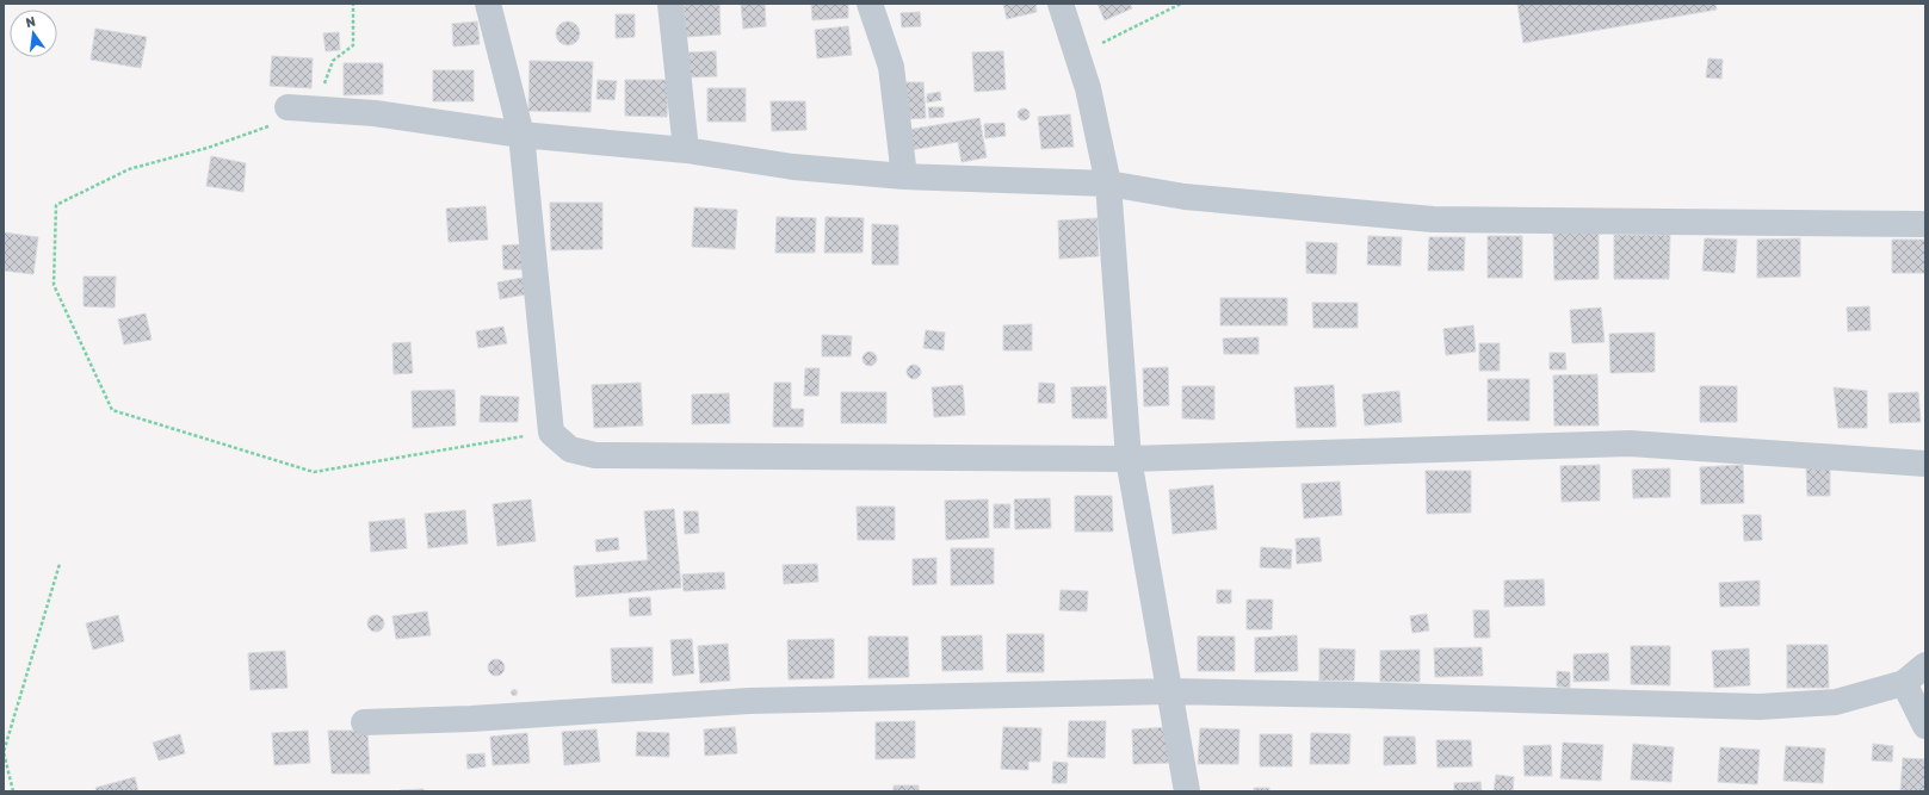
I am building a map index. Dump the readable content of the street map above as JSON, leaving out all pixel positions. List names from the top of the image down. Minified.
{"north":"top"}
